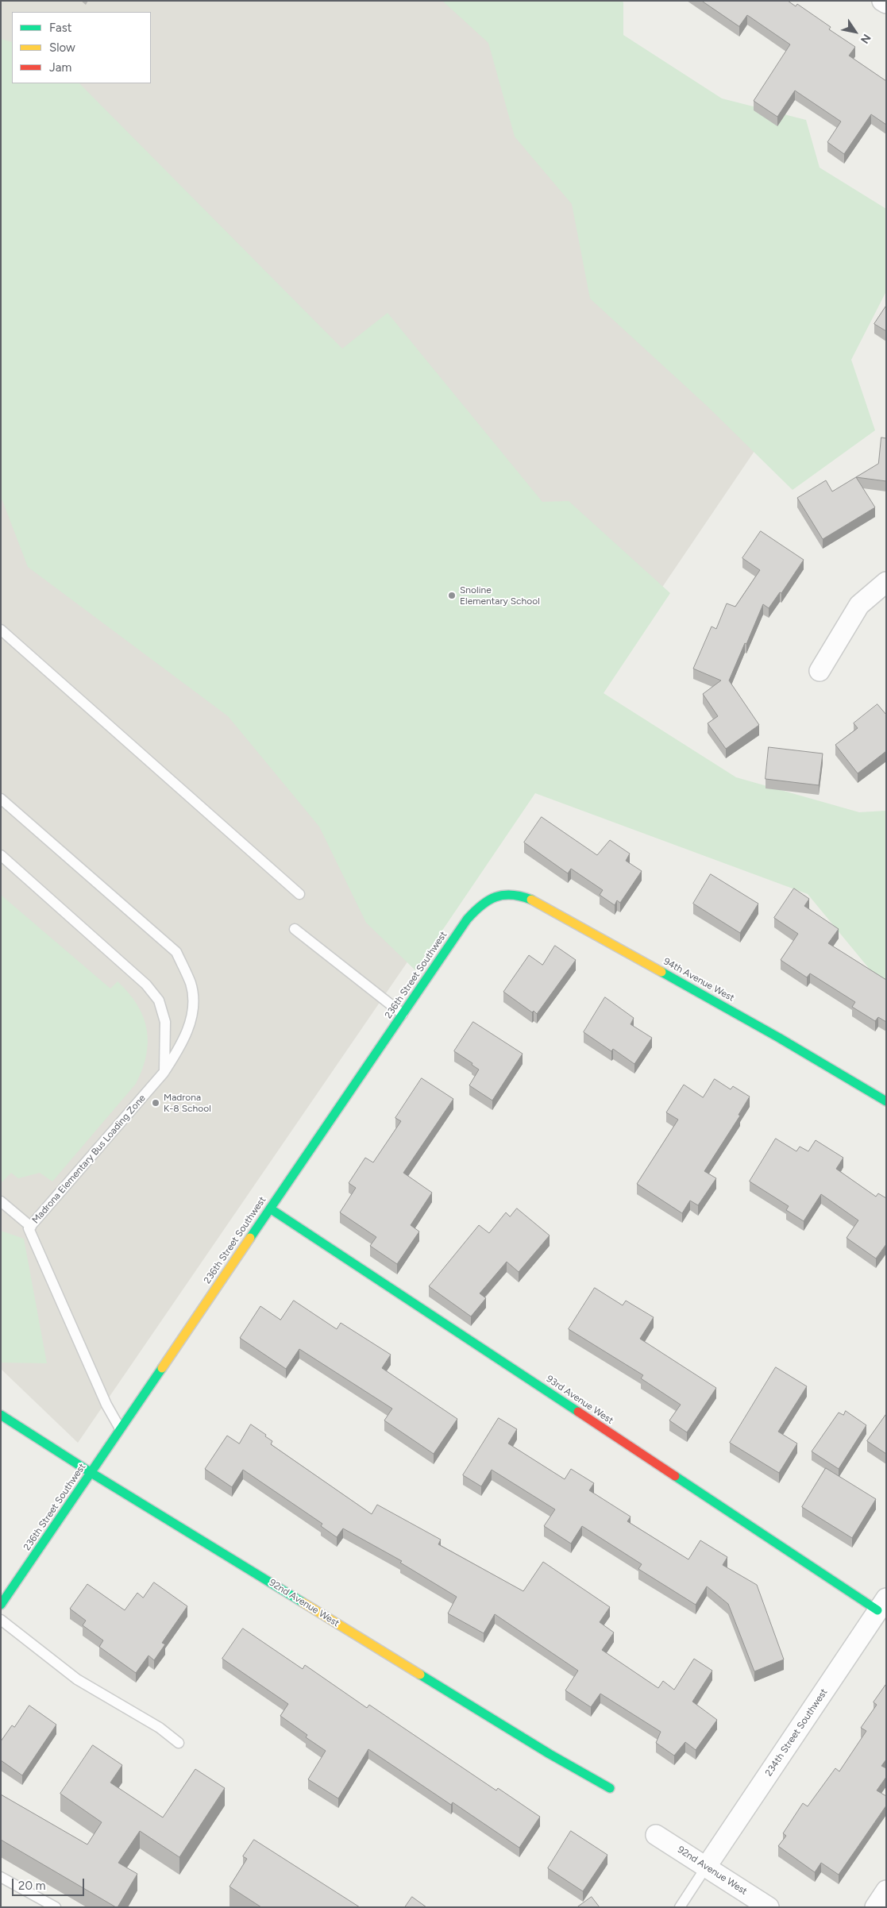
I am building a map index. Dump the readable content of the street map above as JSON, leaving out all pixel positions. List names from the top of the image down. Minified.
{"streets":{"street":["236th Street Southwest","94th Avenue West","93rd Avenue West","92nd Avenue West","234th Street Southwest"],"lane":["Madrona Elementary Bus Loading Zone"]},"crossings":[["236th Street Southwest","94th Avenue West"],["236th Street Southwest","Madrona Elementary Bus Loading Zone"],["236th Street Southwest","93rd Avenue West"],["236th Street Southwest","92nd Avenue West"],["93rd Avenue West","234th Street Southwest"],["92nd Avenue West","234th Street Southwest"]],"places":["Snoline Elementary School","Madrona K-8 School"],"legend":["Fast","Slow","Jam"],"scale_bar":"20 m","north":"bottom right"}
